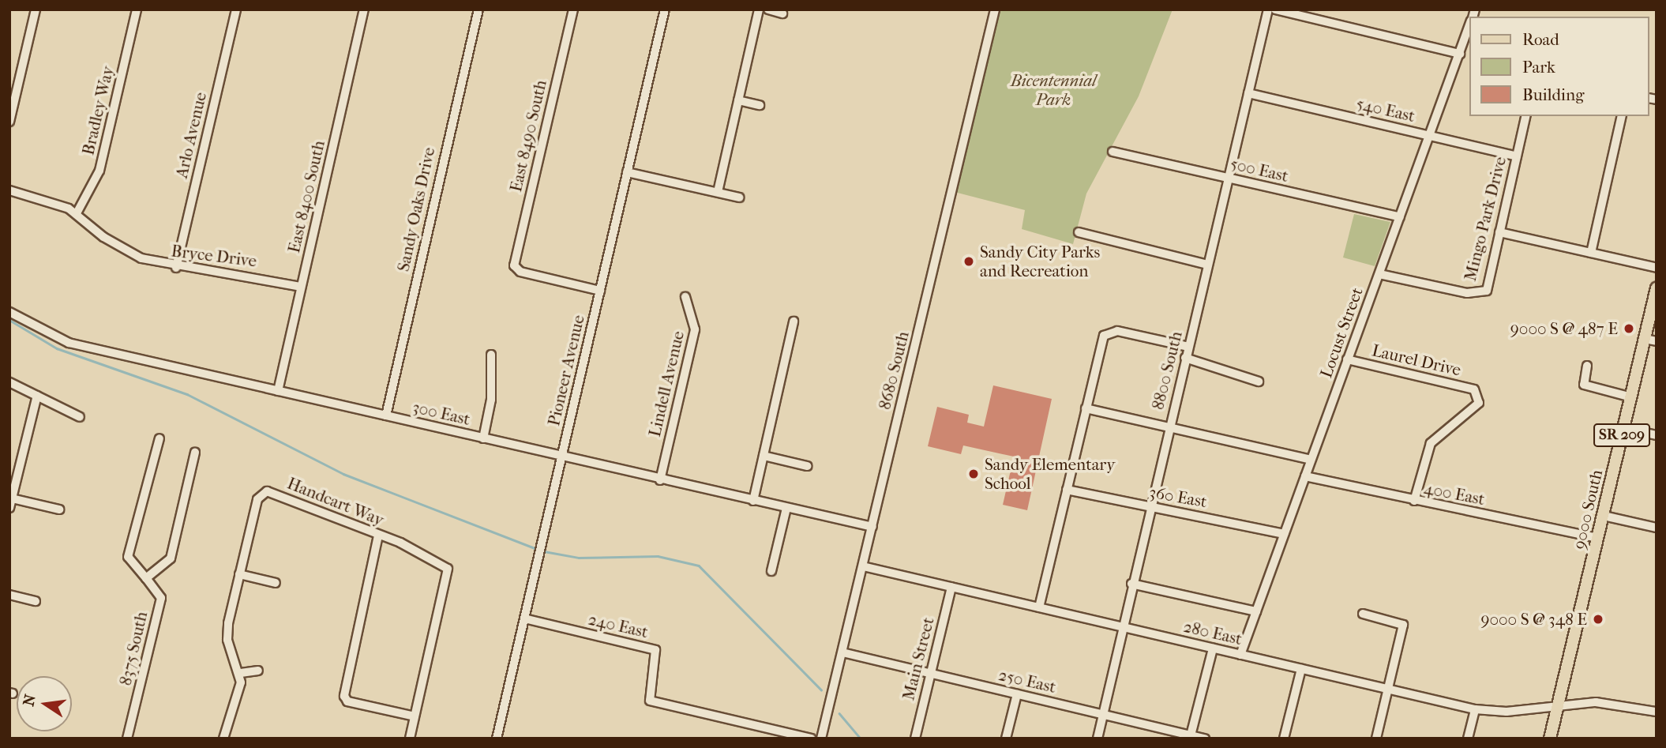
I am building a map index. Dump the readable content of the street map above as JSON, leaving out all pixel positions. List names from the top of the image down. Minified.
{"streets":{"main road":["SR 209","9000 South"],"street":["540 East","Bradley Way","Arlo Avenue","East 8490 South","500 East","East 8400 South","Sandy Oaks Drive","Mingo Park Drive","Bryce Drive","Locust Street","Laurel Drive","Pioneer Avenue","8680 South","8800 South","Lindell Avenue","300 East","400 East","360 East","Handcart Way","240 East","280 East","8375 South","Main Street","250 East"]},"crossings":[["540 East","Mingo Park Drive"],["540 East","Locust Street"],["540 East","8800 South"],["Bradley Way","Bryce Drive"],["Arlo Avenue","Bryce Drive"],["East 8490 South","Pioneer Avenue"],["500 East","Locust Street"],["500 East","8800 South"],["East 8400 South","Bryce Drive"],["East 8400 South","300 East"],["Sandy Oaks Drive","300 East"],["Mingo Park Drive","Locust Street"],["Locust Street","Laurel Drive"],["Locust Street","400 East"],["Locust Street","360 East"],["Locust Street","280 East"],["Laurel Drive","400 East"],["Pioneer Avenue","300 East"],["Pioneer Avenue","240 East"],["8680 South","300 East"],["8680 South","280 East"],["8680 South","250 East"],["8800 South","360 East"],["8800 South","280 East"],["8800 South","250 East"],["Lindell Avenue","300 East"],["400 East","9000 South"],["9000 South","280 East"],["280 East","Main Street"],["Main Street","250 East"]],"parks":["Bicentennial Park"],"places":["Sandy City Parks and Recreation","9000 S @ 487 E","Sandy Elementary School","9000 S @ 348 E"],"legend":["Road","Park","Building"],"north":"left"}
